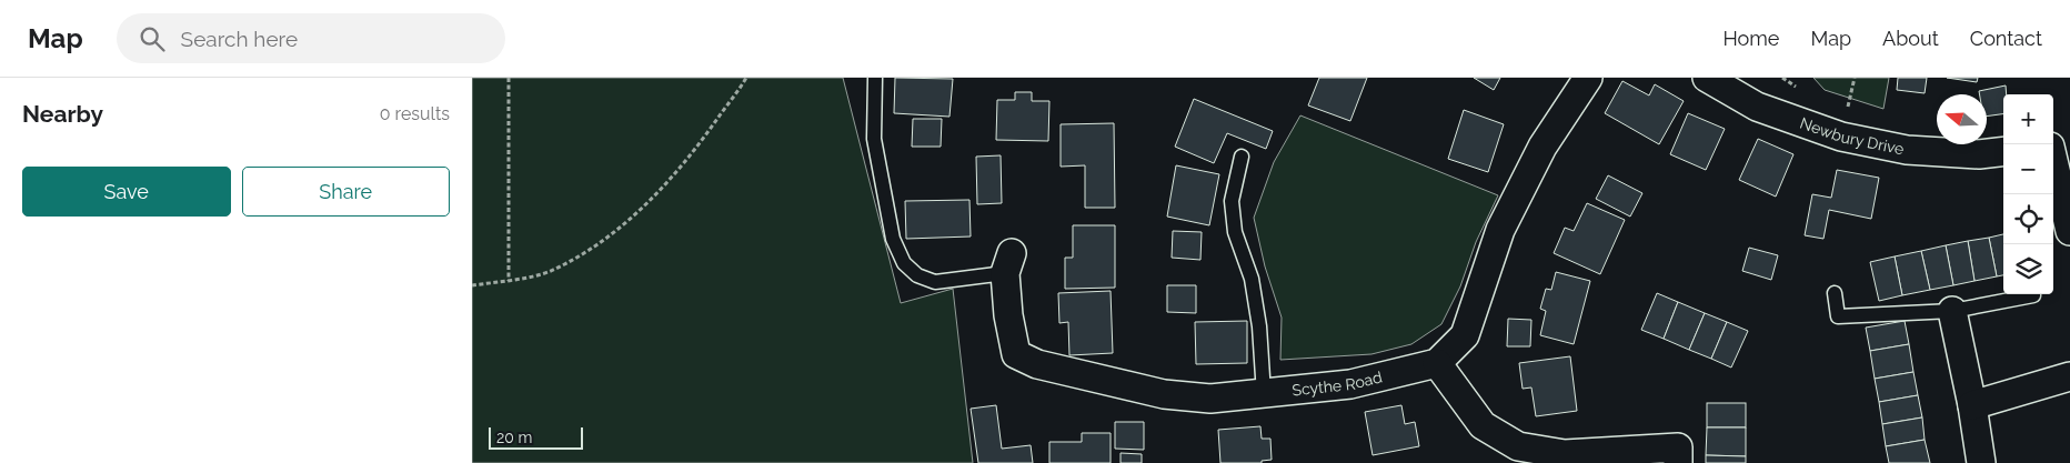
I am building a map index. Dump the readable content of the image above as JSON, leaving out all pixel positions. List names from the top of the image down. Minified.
{"streets":{"street":["Newbury Drive","Scythe Road"]},"scale_bar":"20 m","north":"left","page":{"header":"Map","search":"Search here","nav":["Home","Map","About","Contact"],"heading":["Nearby","0 results"],"map_buttons":["+","−"],"buttons":["Save","Share"],"scale":"20 m"}}
